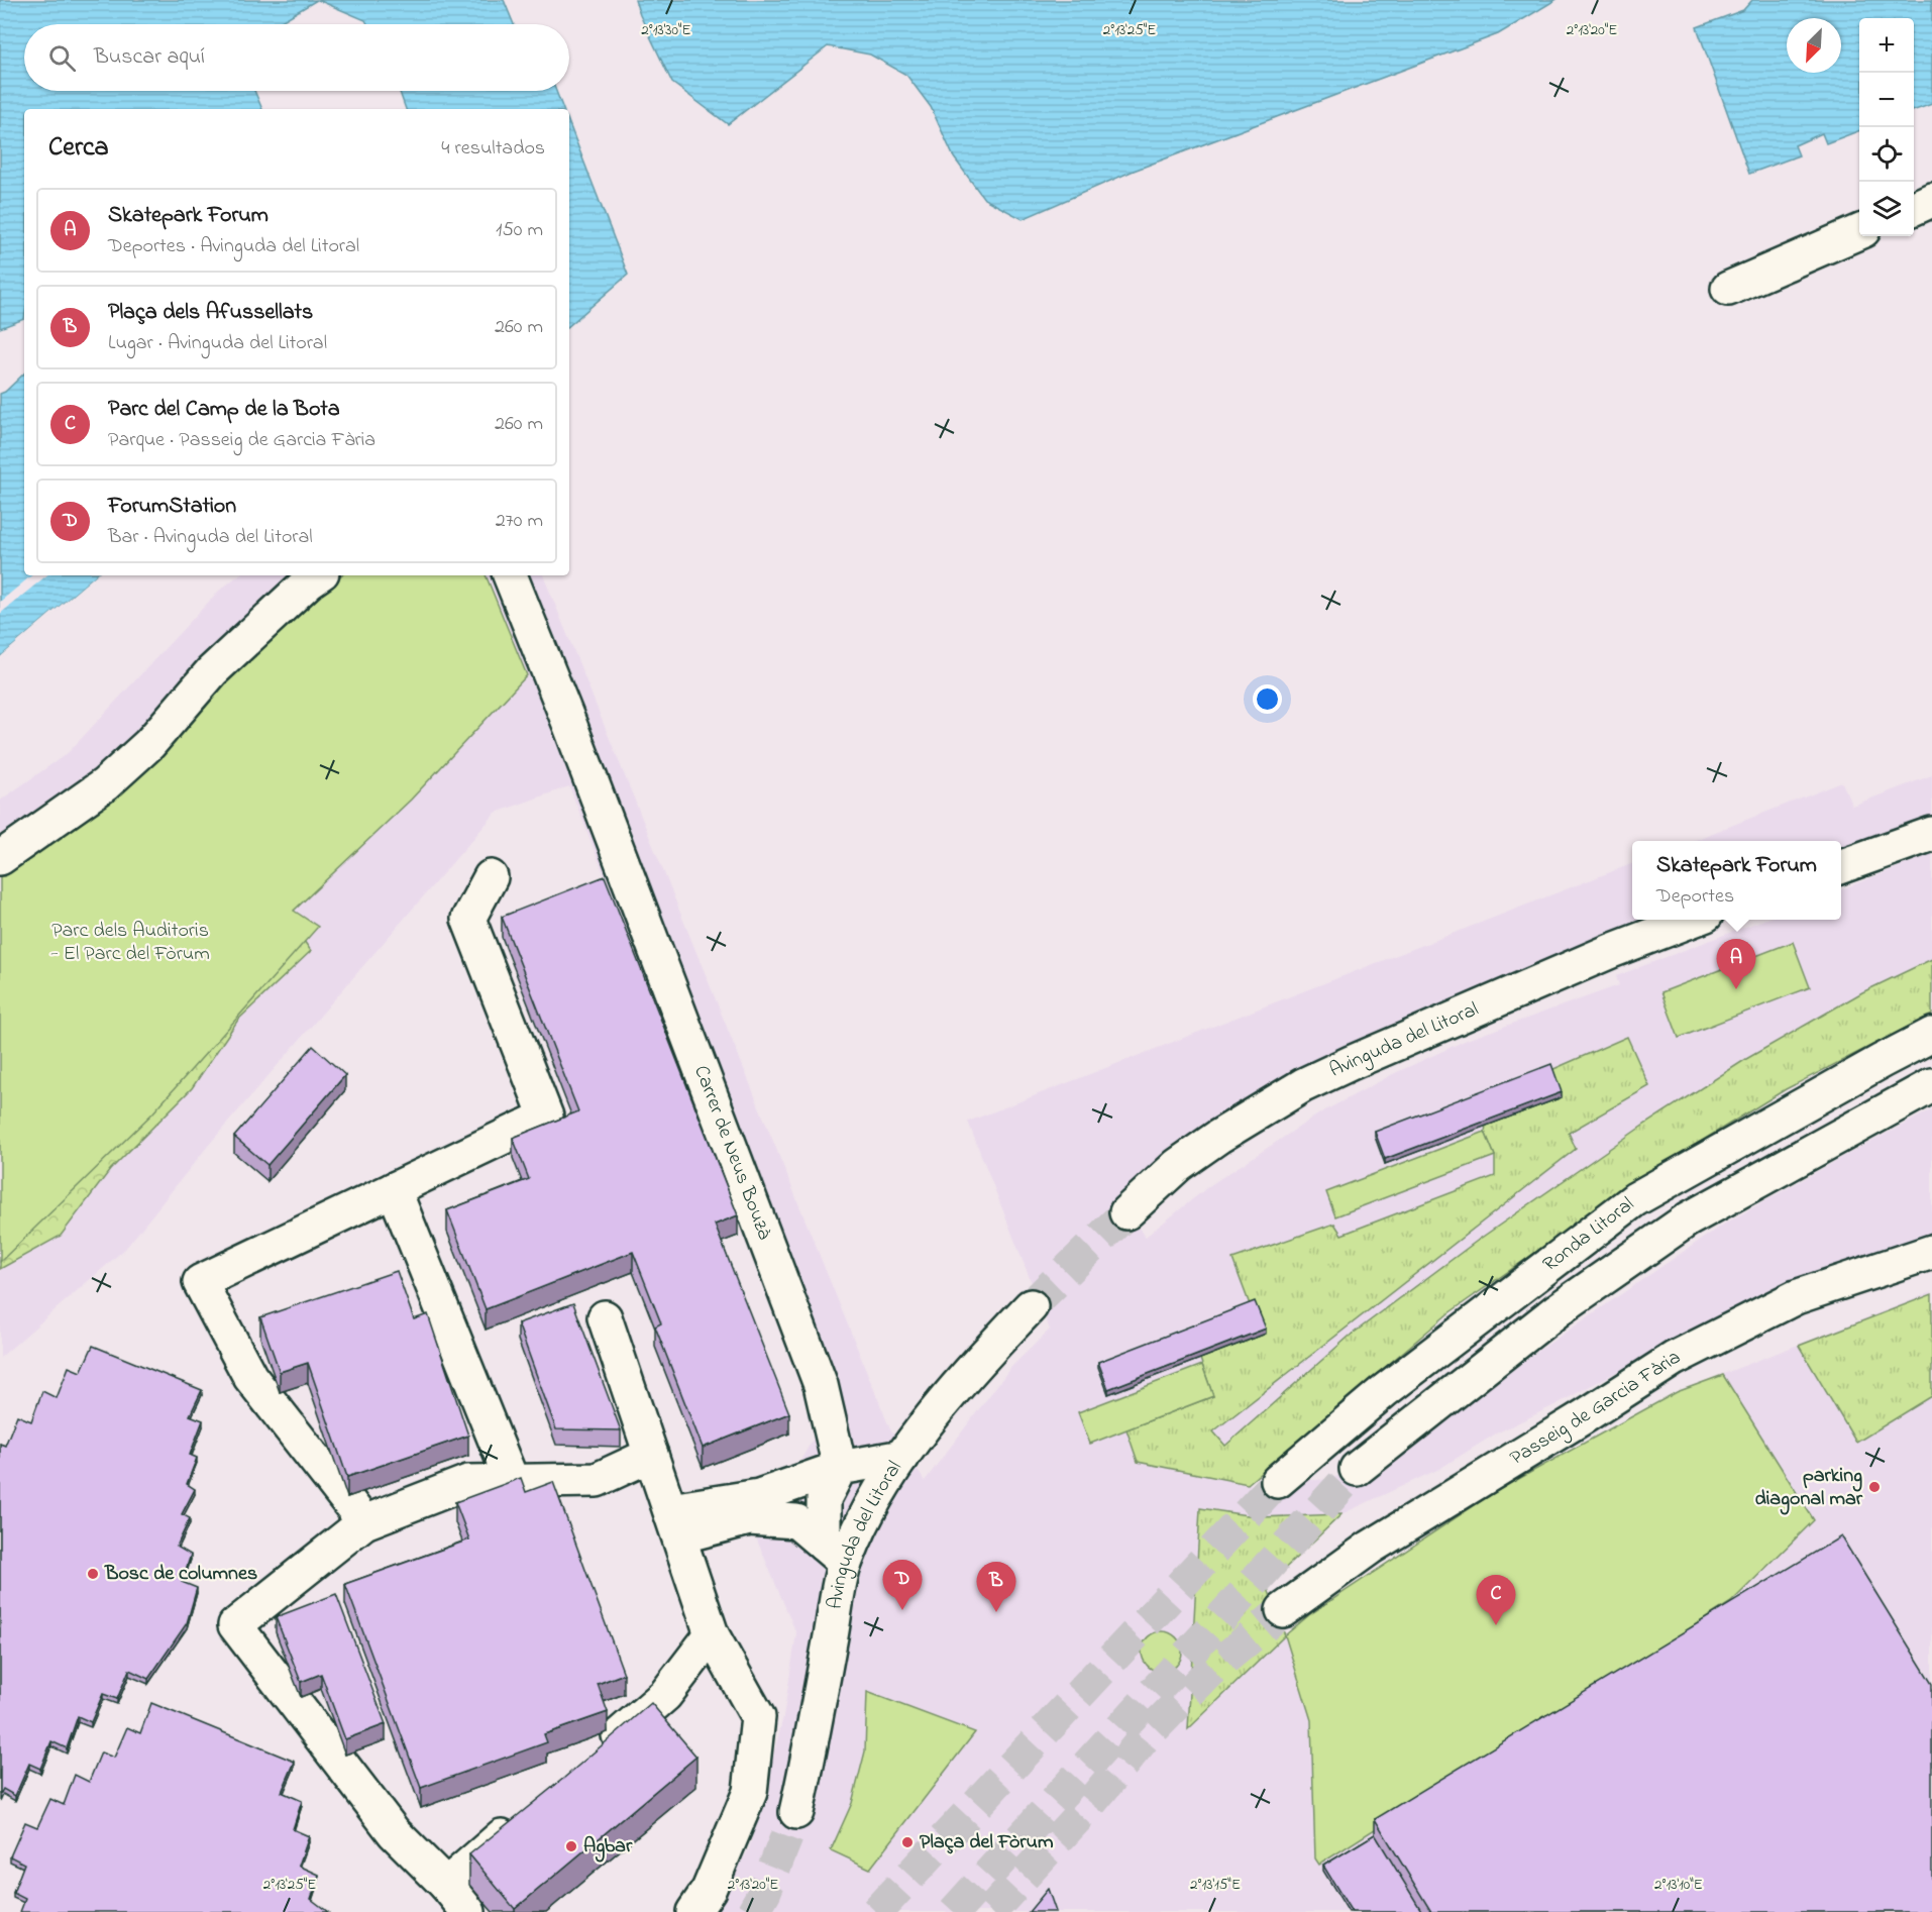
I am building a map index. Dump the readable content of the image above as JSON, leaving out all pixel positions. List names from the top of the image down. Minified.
{"streets":{"main road":["Avinguda del Litoral","Carrer de Neus Bouzà","Ronda Litoral","Passeig de Garcia Fària"]},"parks":["Parc dels Auditoris - El Parc del Fòrum"],"places":["parking diagonal mar","Bosc de columnes","Plaça del Fòrum","Agbar"],"north":"bottom left","page":{"map_buttons":["+","−"],"search":"Buscar aquí","heading":["Cerca","4 resultados"],"list":[{"mark":"A","name":"Skatepark Forum","note":"Deportes · Avinguda del Litoral","value":"150 m"},{"mark":"B","name":"Plaça dels Afussellats","note":"Lugar · Avinguda del Litoral","value":"260 m"},{"mark":"C","name":"Parc del Camp de la Bota","note":"Parque · Passeig de Garcia Fària","value":"260 m"},{"mark":"D","name":"ForumStation","note":"Bar · Avinguda del Litoral","value":"270 m"}],"popup":["Skatepark Forum","Deportes"],"pins":["A","D","B","C"]},"coordinates":["2°13'30\"E","2°13'25\"E","2°13'20\"E","2°13'15\"E","2°13'10\"E"]}
